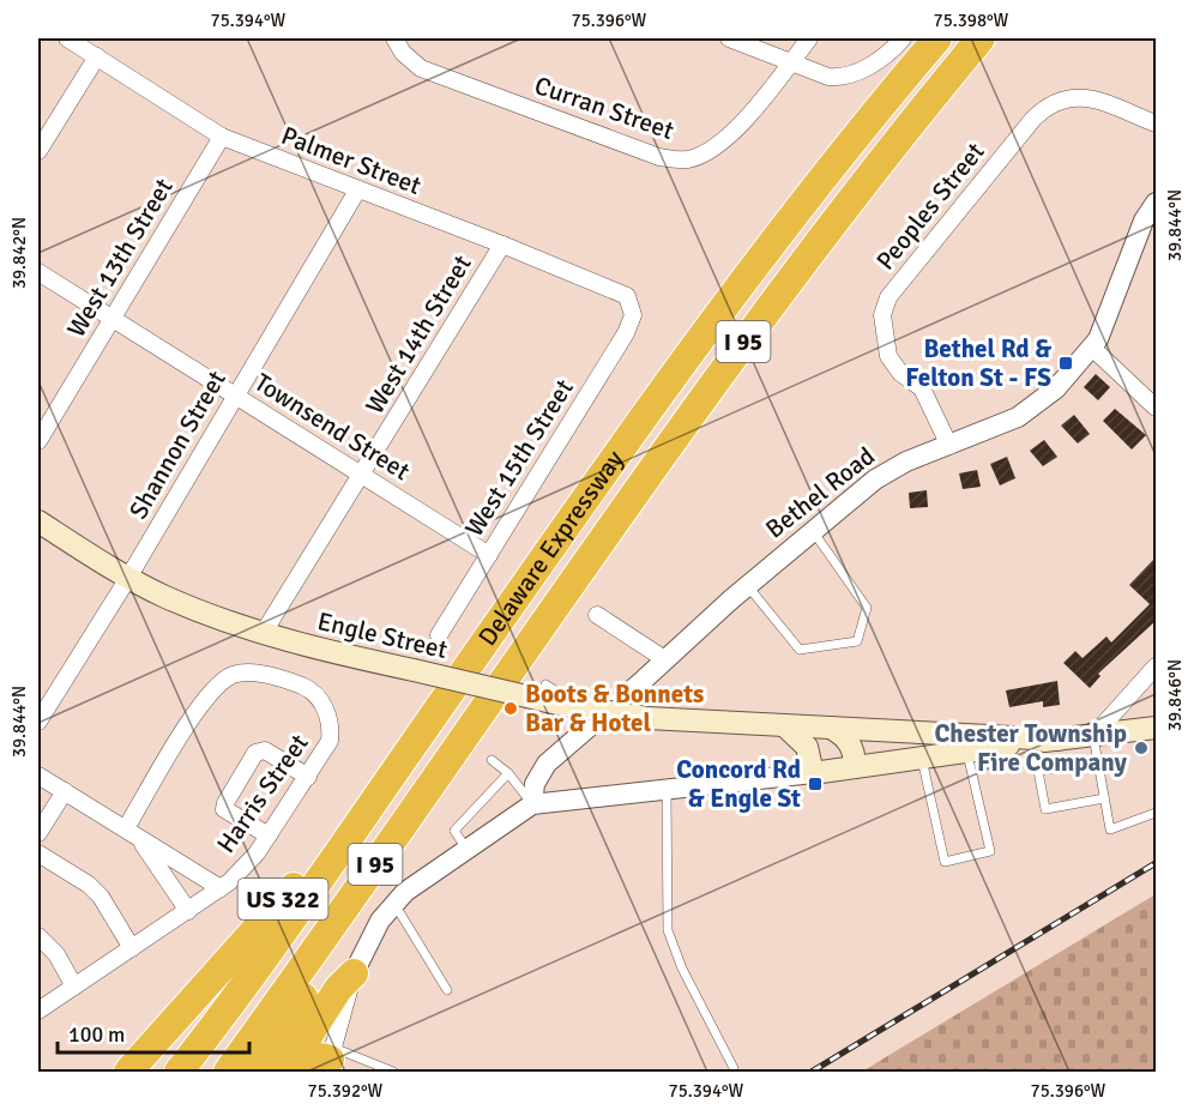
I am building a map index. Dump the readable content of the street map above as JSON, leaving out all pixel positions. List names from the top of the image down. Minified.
{"streets":{"highway":["I 95","Delaware Expressway","US 322"],"main road":["Engle Street"],"street":["Curran Street","Palmer Street","Peoples Street","West 13th Street","West 14th Street","Townsend Street","Shannon Street","West 15th Street","Bethel Road","Harris Street"]},"crossings":[["Palmer Street","West 13th Street"],["Palmer Street","West 14th Street"],["Palmer Street","Shannon Street"],["Palmer Street","West 15th Street"],["Peoples Street","Bethel Road"],["West 13th Street","Townsend Street"],["West 14th Street","Townsend Street"],["West 14th Street","Engle Street"],["Townsend Street","Shannon Street"],["Townsend Street","West 15th Street"],["Shannon Street","Engle Street"],["Delaware Expressway","US 322"]],"places":{"transit":["Bethel Rd & Felton St - FS","Concord Rd & Engle St"],"other":["Boots & Bonnets Bar & Hotel","Chester Township Fire Company"]},"scale_bar":"100 m","coordinates":["75.394°W","75.396°W","75.398°W","39.844°N","39.842°N","39.846°N","75.392°W"]}
